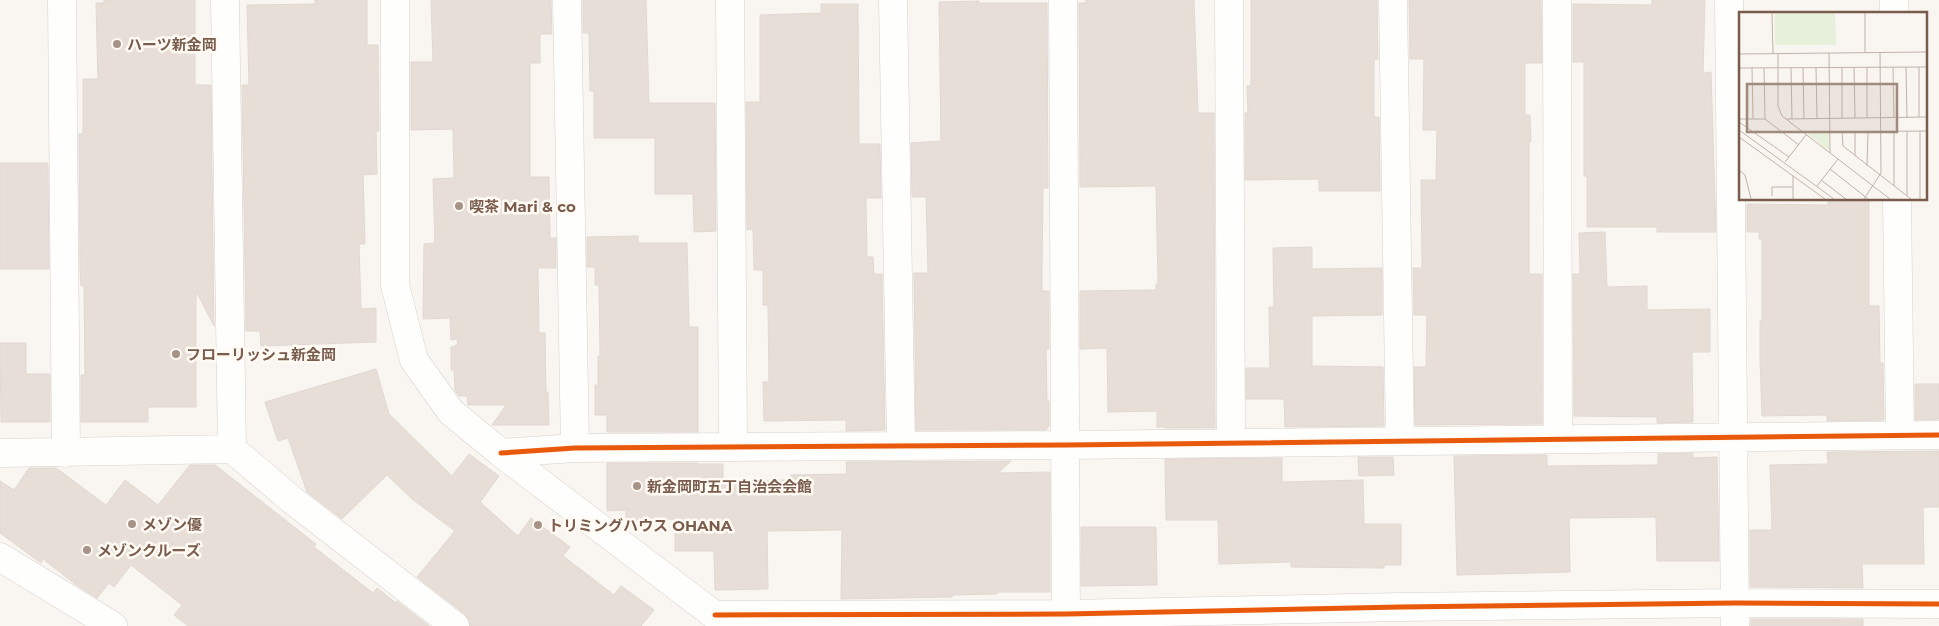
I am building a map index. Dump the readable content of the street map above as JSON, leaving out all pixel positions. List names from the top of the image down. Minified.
{"places":["ハーツ新金岡","喫茶 Mari & co","フローリッシュ新金岡","新金岡町五丁自治会会館","メゾン優","トリミングハウス OHANA","メゾンクルーズ"]}
